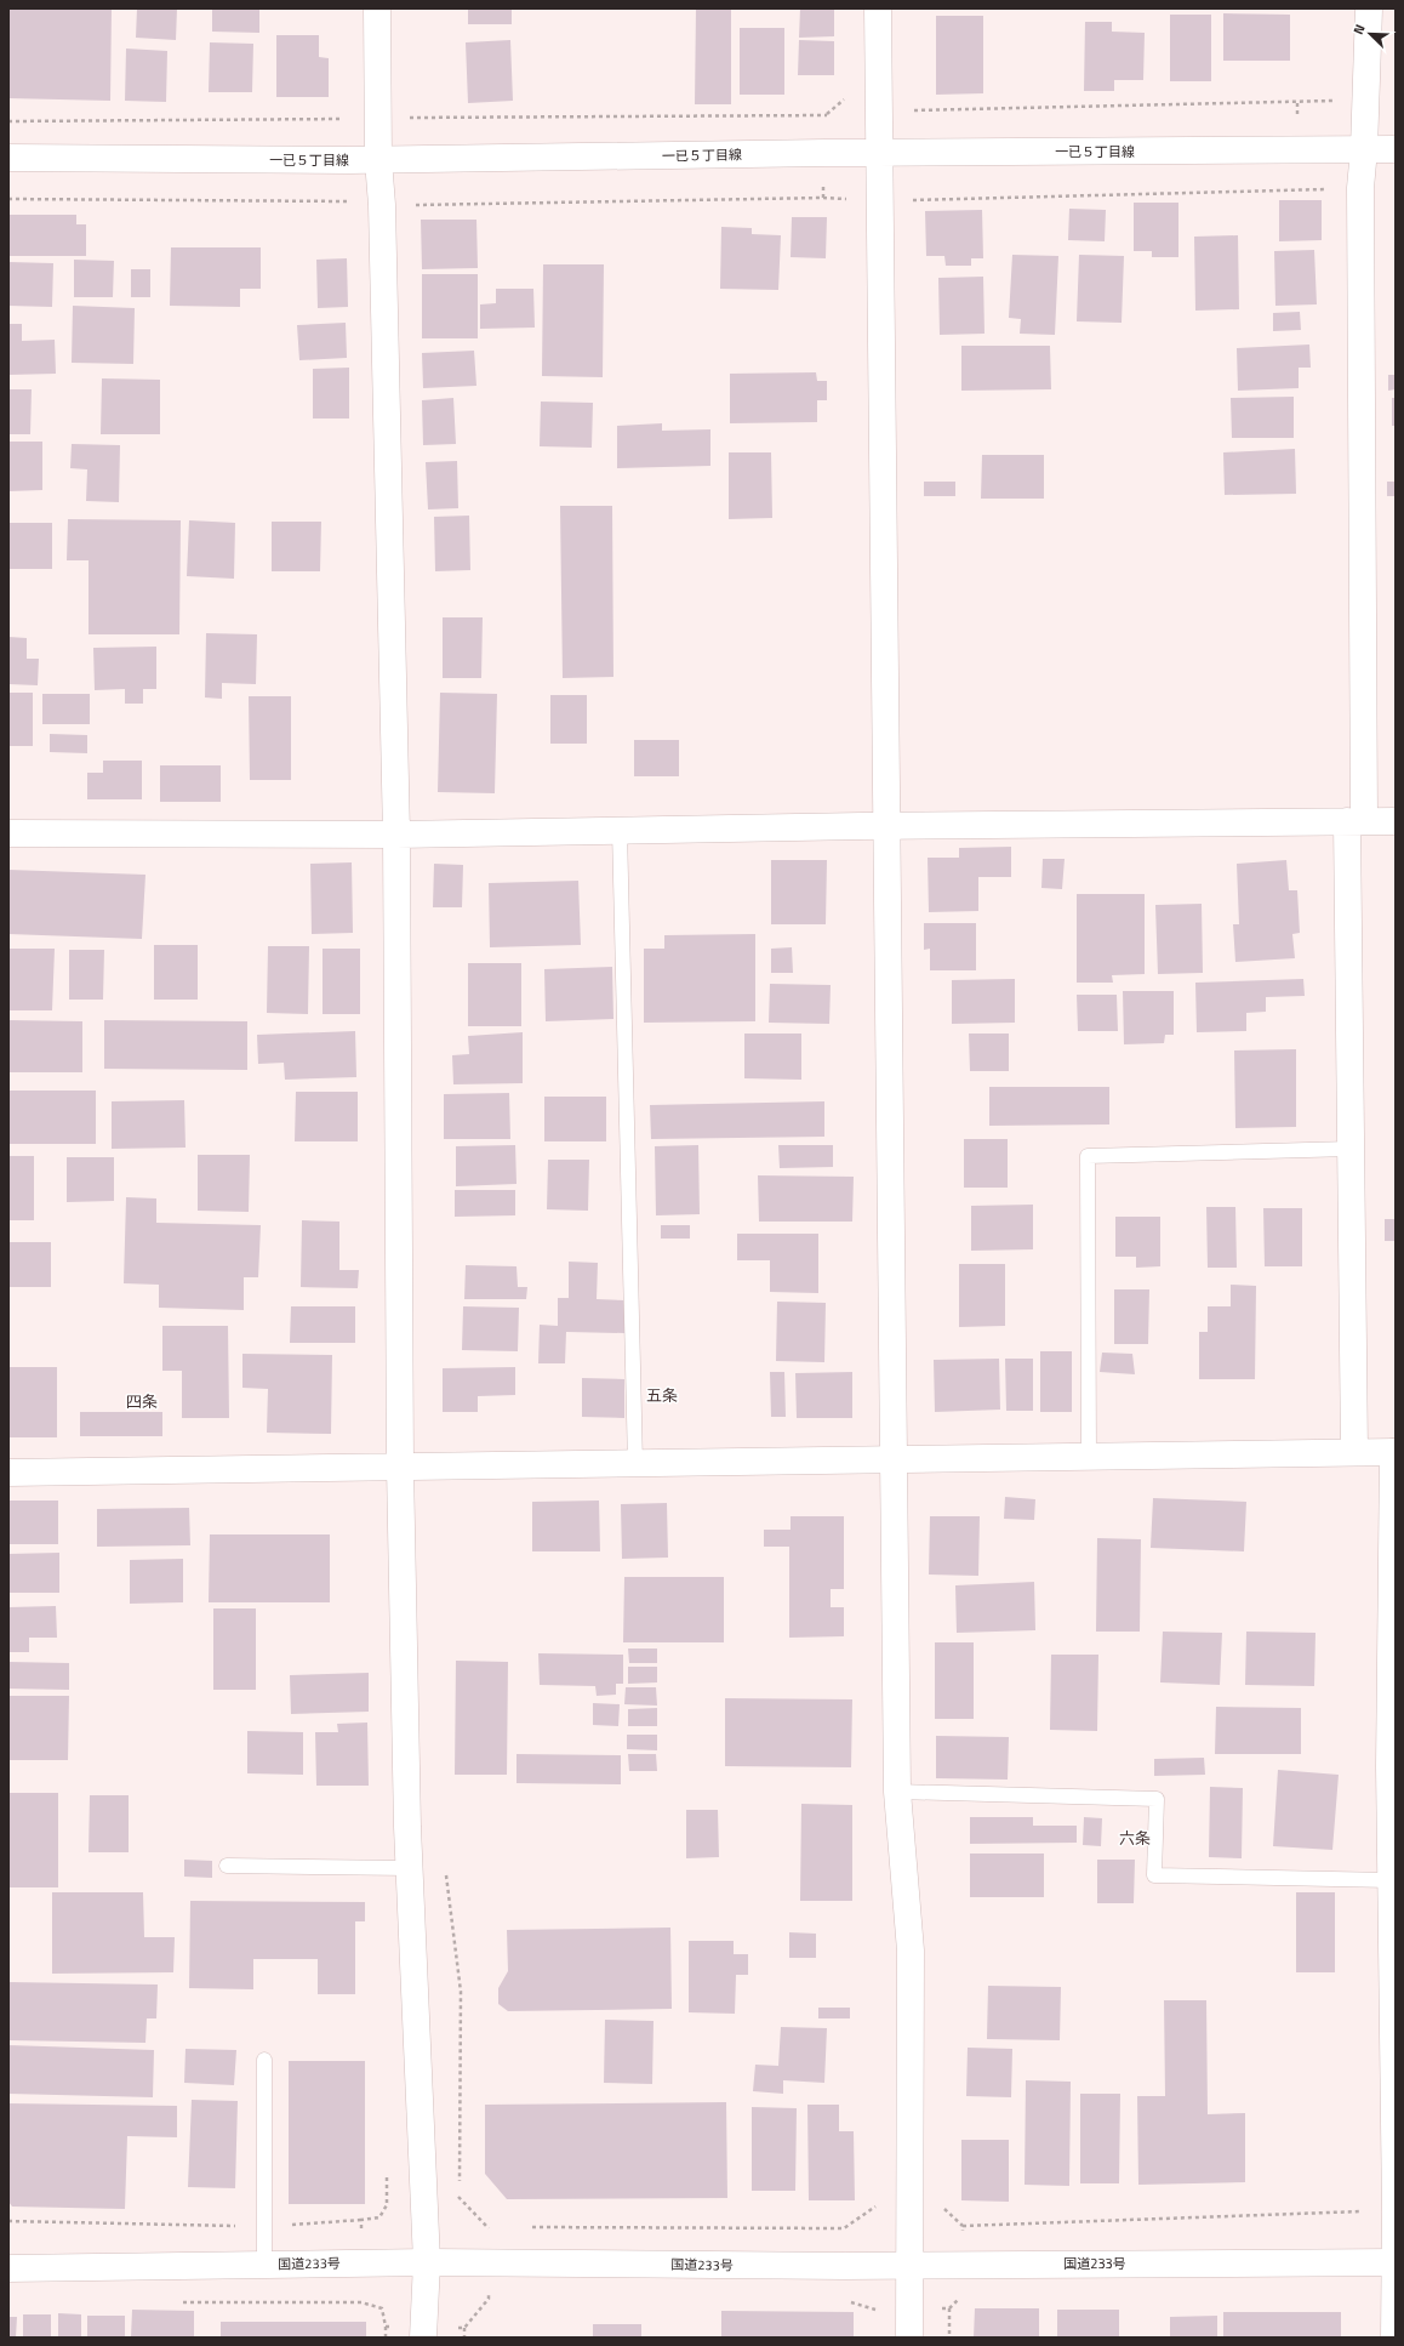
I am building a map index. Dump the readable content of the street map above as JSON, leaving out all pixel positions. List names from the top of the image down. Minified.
{"streets":{"main road":["一已５丁目線","国道233号"]},"districts":["五条","四条","六条"],"north":"top left"}
